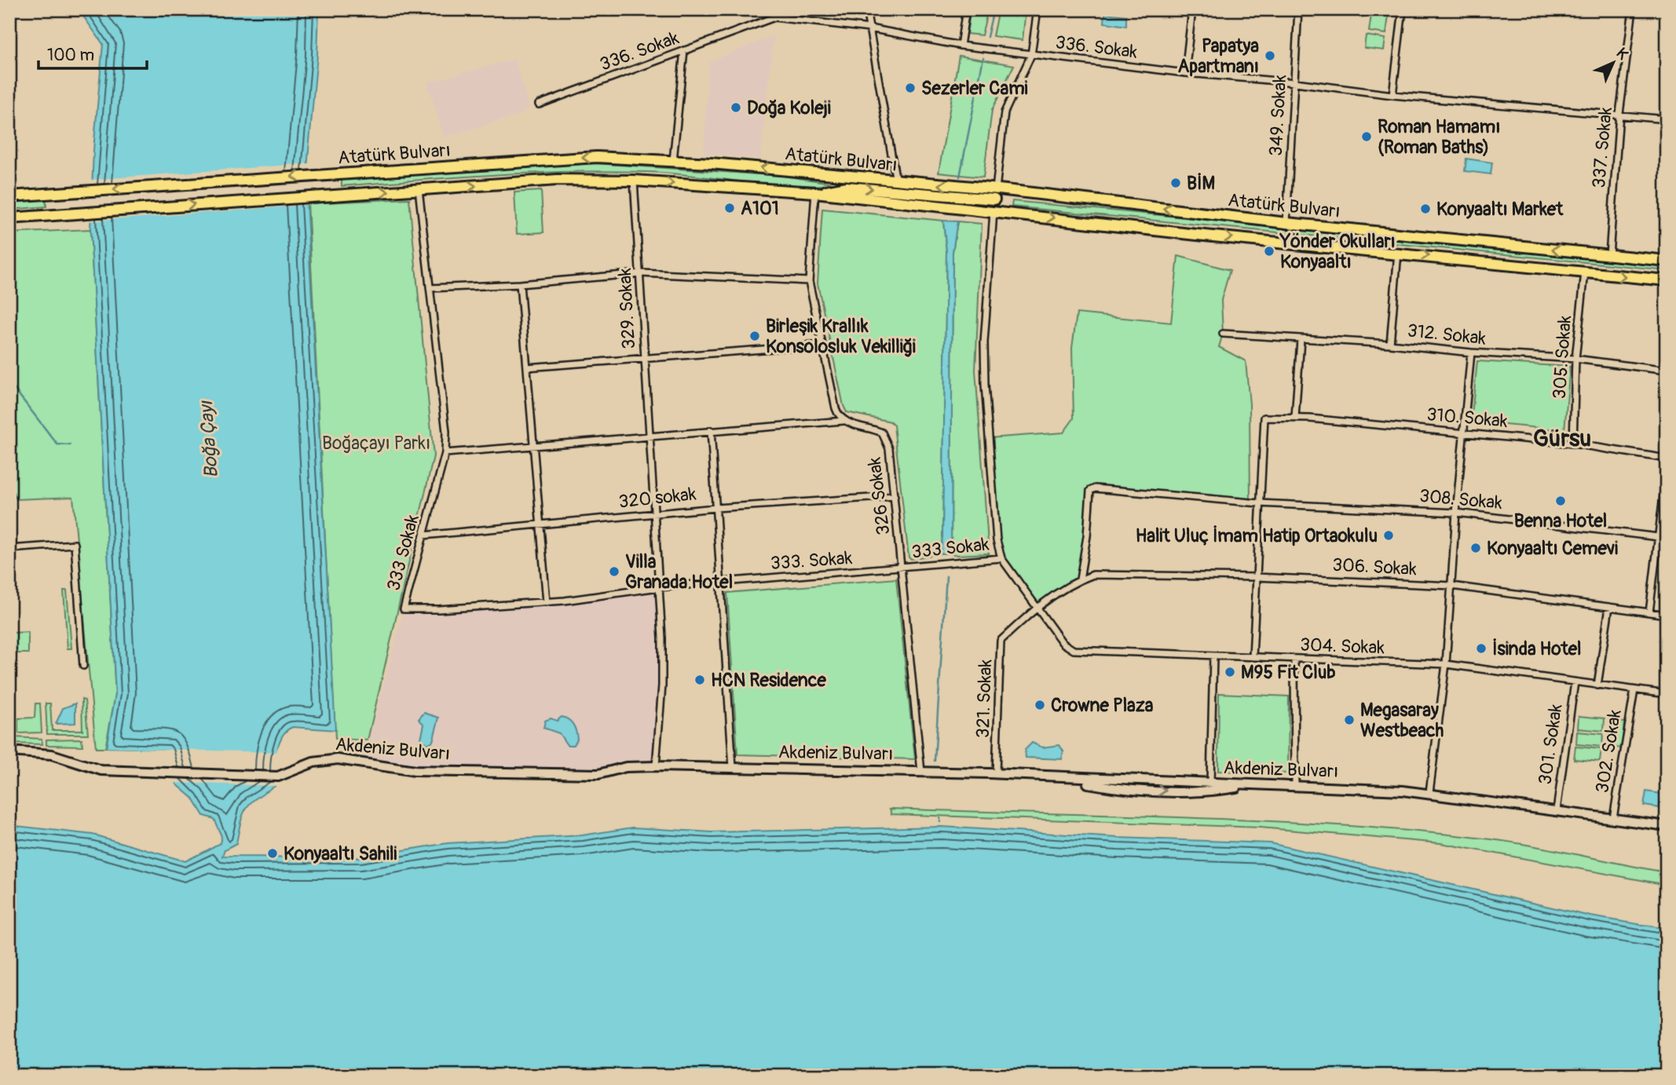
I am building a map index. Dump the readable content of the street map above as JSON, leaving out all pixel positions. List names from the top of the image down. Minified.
{"streets":{"main road":["Atatürk Bulvarı","Akdeniz Bulvarı"],"street":["336. Sokak","349. Sokak","337. Sokak","329. Sokak","312. Sokak","305. Sokak","310. Sokak","326 Sokak","320 sokak","308. Sokak","333 Sokak","333. Sokak","306. Sokak","304. Sokak","321. Sokak","301. Sokak","302. Sokak"]},"crossings":[["336. Sokak","349. Sokak"],["336. Sokak","337. Sokak"],["349. Sokak","Atatürk Bulvarı"],["337. Sokak","Atatürk Bulvarı"],["Atatürk Bulvarı","329. Sokak"],["Atatürk Bulvarı","305. Sokak"],["Atatürk Bulvarı","333 Sokak"],["329. Sokak","320 sokak"],["329. Sokak","333 Sokak"],["329. Sokak","Akdeniz Bulvarı"],["312. Sokak","305. Sokak"],["305. Sokak","310. Sokak"],["310. Sokak","308. Sokak"],["326 Sokak","320 sokak"],["326 Sokak","333 Sokak"],["326 Sokak","333. Sokak"],["326 Sokak","Akdeniz Bulvarı"],["320 sokak","333 Sokak"],["308. Sokak","306. Sokak"],["308. Sokak","321. Sokak"],["333 Sokak","333. Sokak"],["333 Sokak","304. Sokak"],["306. Sokak","321. Sokak"],["306. Sokak","302. Sokak"],["304. Sokak","321. Sokak"],["304. Sokak","301. Sokak"],["304. Sokak","302. Sokak"],["321. Sokak","Akdeniz Bulvarı"],["301. Sokak","Akdeniz Bulvarı"],["Akdeniz Bulvarı","302. Sokak"]],"districts":["Gürsu"],"water":["Boğa Çayı"],"parks":["Boğaçayı Parkı"],"places":["Papatya Apartmanı","Sezerler Cami","Doğa Koleji","Roman Hamamı (Roman Baths)","BİM","A101","Konyaaltı Market","Yönder Okulları Konyaaltı","Birleşik Krallık Konsolosluk Vekilliği","Benna Hotel","Halit Uluç İmam Hatip Ortaokulu","Konyaaltı Cemevi","Villa Granada Hotel","İsinda Hotel","M95 Fit Club","HCN Residence","Crowne Plaza","Megasaray Westbeach","Konyaaltı Sahili"],"scale_bar":"100 m","north":"top right"}
